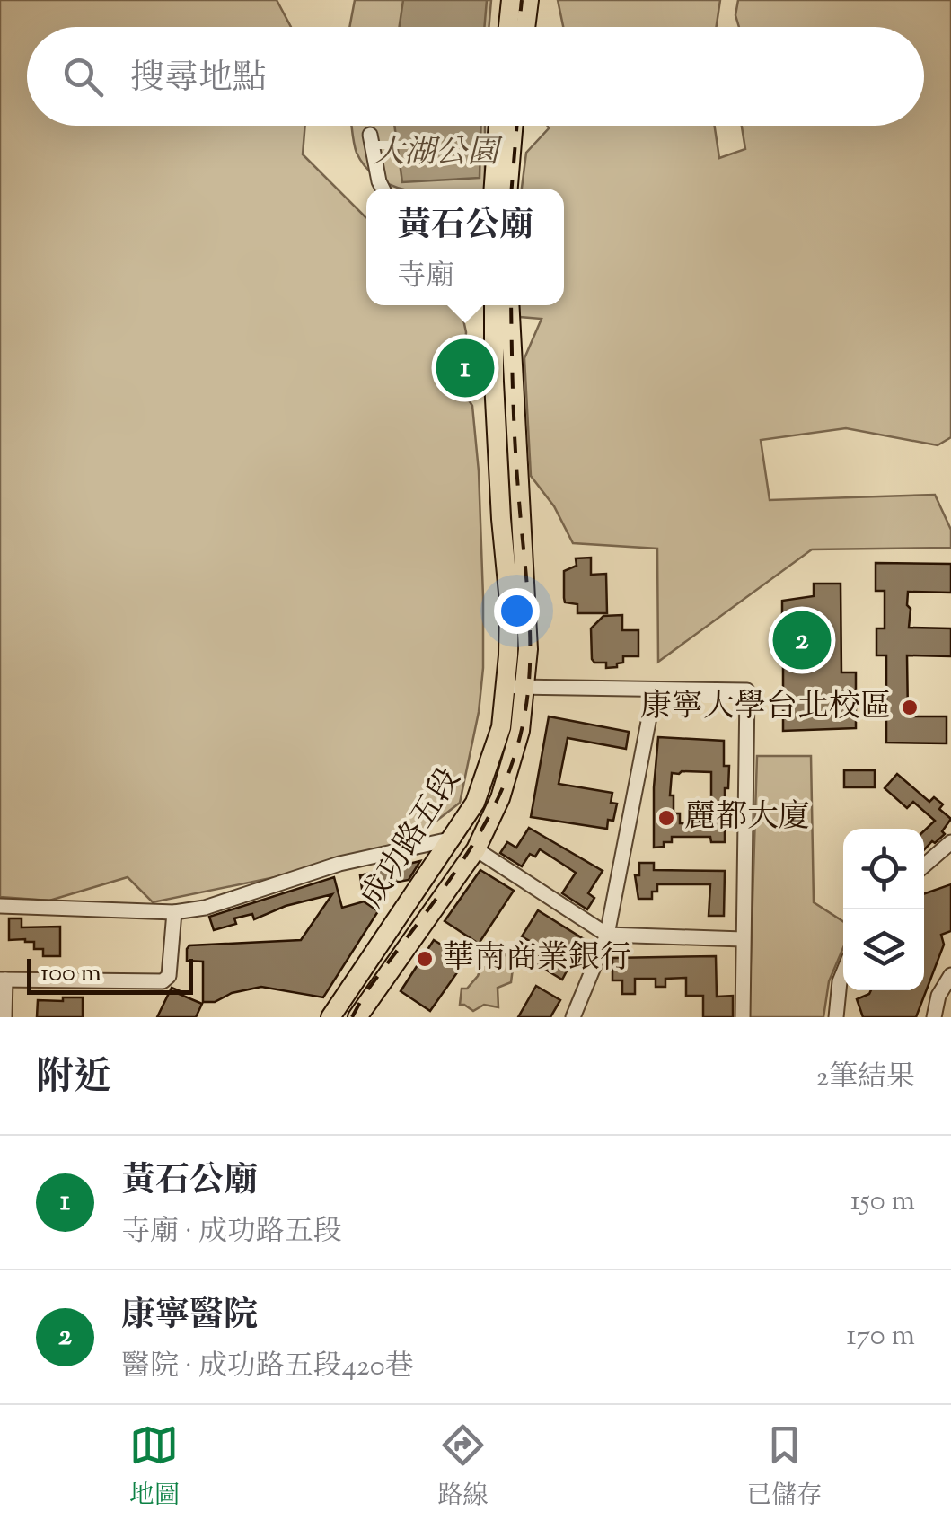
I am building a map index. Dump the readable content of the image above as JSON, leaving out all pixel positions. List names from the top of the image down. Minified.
{"streets":{"main road":["成功路五段"]},"parks":["大湖公園"],"places":["康寧大學台北校區","麗都大廈","華南商業銀行"],"scale_bar":"100 m","page":{"search":"搜尋地點","popup":["黃石公廟","寺廟"],"pins":["1","2"],"scale":"100 m","heading":["附近","2筆結果"],"list":[{"mark":"1","name":"黃石公廟","note":"寺廟 · 成功路五段","value":"150 m"},{"mark":"2","name":"康寧醫院","note":"醫院 · 成功路五段420巷","value":"170 m"}],"nav":["地圖","路線","已儲存"]}}
